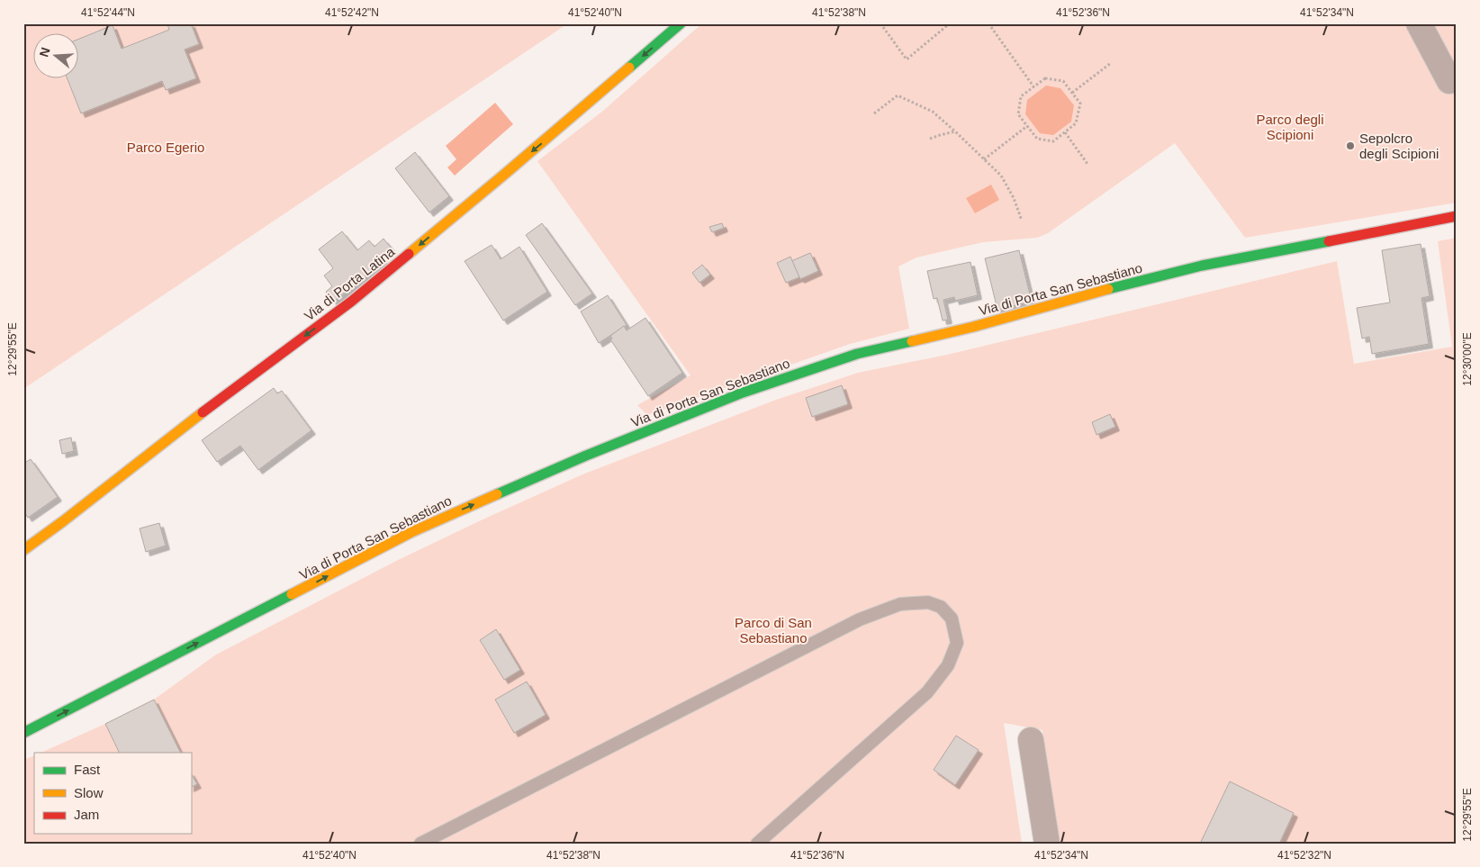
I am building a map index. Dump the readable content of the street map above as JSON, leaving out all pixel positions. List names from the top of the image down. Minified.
{"streets":{"street":["Via di Porta Latina","Via di Porta San Sebastiano"]},"one_way":["Via di Porta Latina","Via di Porta San Sebastiano"],"parks":["Parco degli Scipioni","Parco Egerio","Parco di San Sebastiano"],"places":["Sepolcro degli Scipioni"],"legend":["Fast","Slow","Jam"],"north":"left","coordinates":["41°52'44\"N","41°52'42\"N","41°52'40\"N","41°52'38\"N","41°52'36\"N","41°52'34\"N","12°29'55\"E","12°30'00\"E","41°52'32\"N"]}
